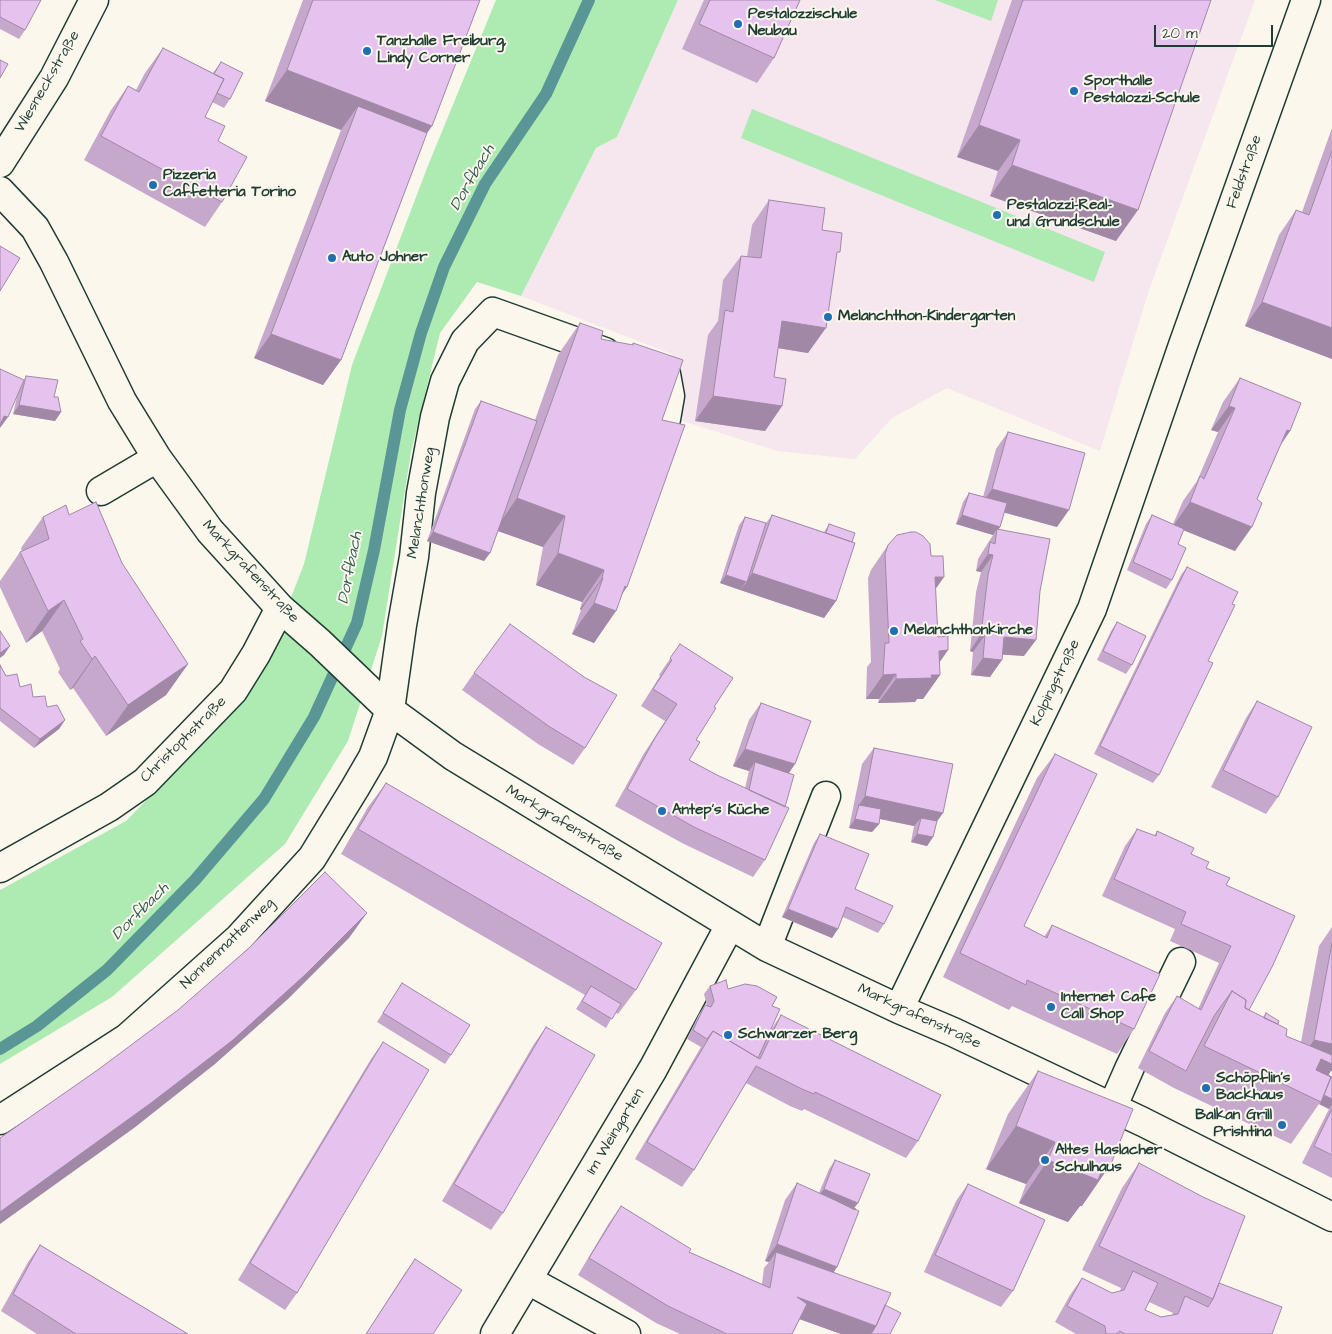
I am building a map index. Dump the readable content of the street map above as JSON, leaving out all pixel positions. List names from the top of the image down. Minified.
{"streets":{"street":["Wiesneckstraße","Feldstraße","Melanchthonweg","Markgrafenstraße","Kolpingstraße","Christophstraße","Nonnenmattenweg","Im Weingarten"]},"crossings":[["Feldstraße","Kolpingstraße"],["Melanchthonweg","Markgrafenstraße"],["Melanchthonweg","Nonnenmattenweg"],["Markgrafenstraße","Kolpingstraße"],["Markgrafenstraße","Christophstraße"],["Markgrafenstraße","Nonnenmattenweg"],["Markgrafenstraße","Im Weingarten"]],"water":["Dorfbach"],"places":["Pestalozzischule Neubau","Tanzhalle Freiburg, Lindy Corner","Sporthalle Pestalozzi-Schule","Pizzeria Caffetteria Torino","Pestalozzi-Real- und Grundschule","Auto Johner","Melanchthon-Kindergarten","Melanchthonkirche","Antep's Küche","Internet Cafe Call Shop","Schwarzer Berg","Schöpflin's Backhaus","Balkan Grill Prishtina","Altes Haslacher Schulhaus"],"scale_bar":"20 m"}
